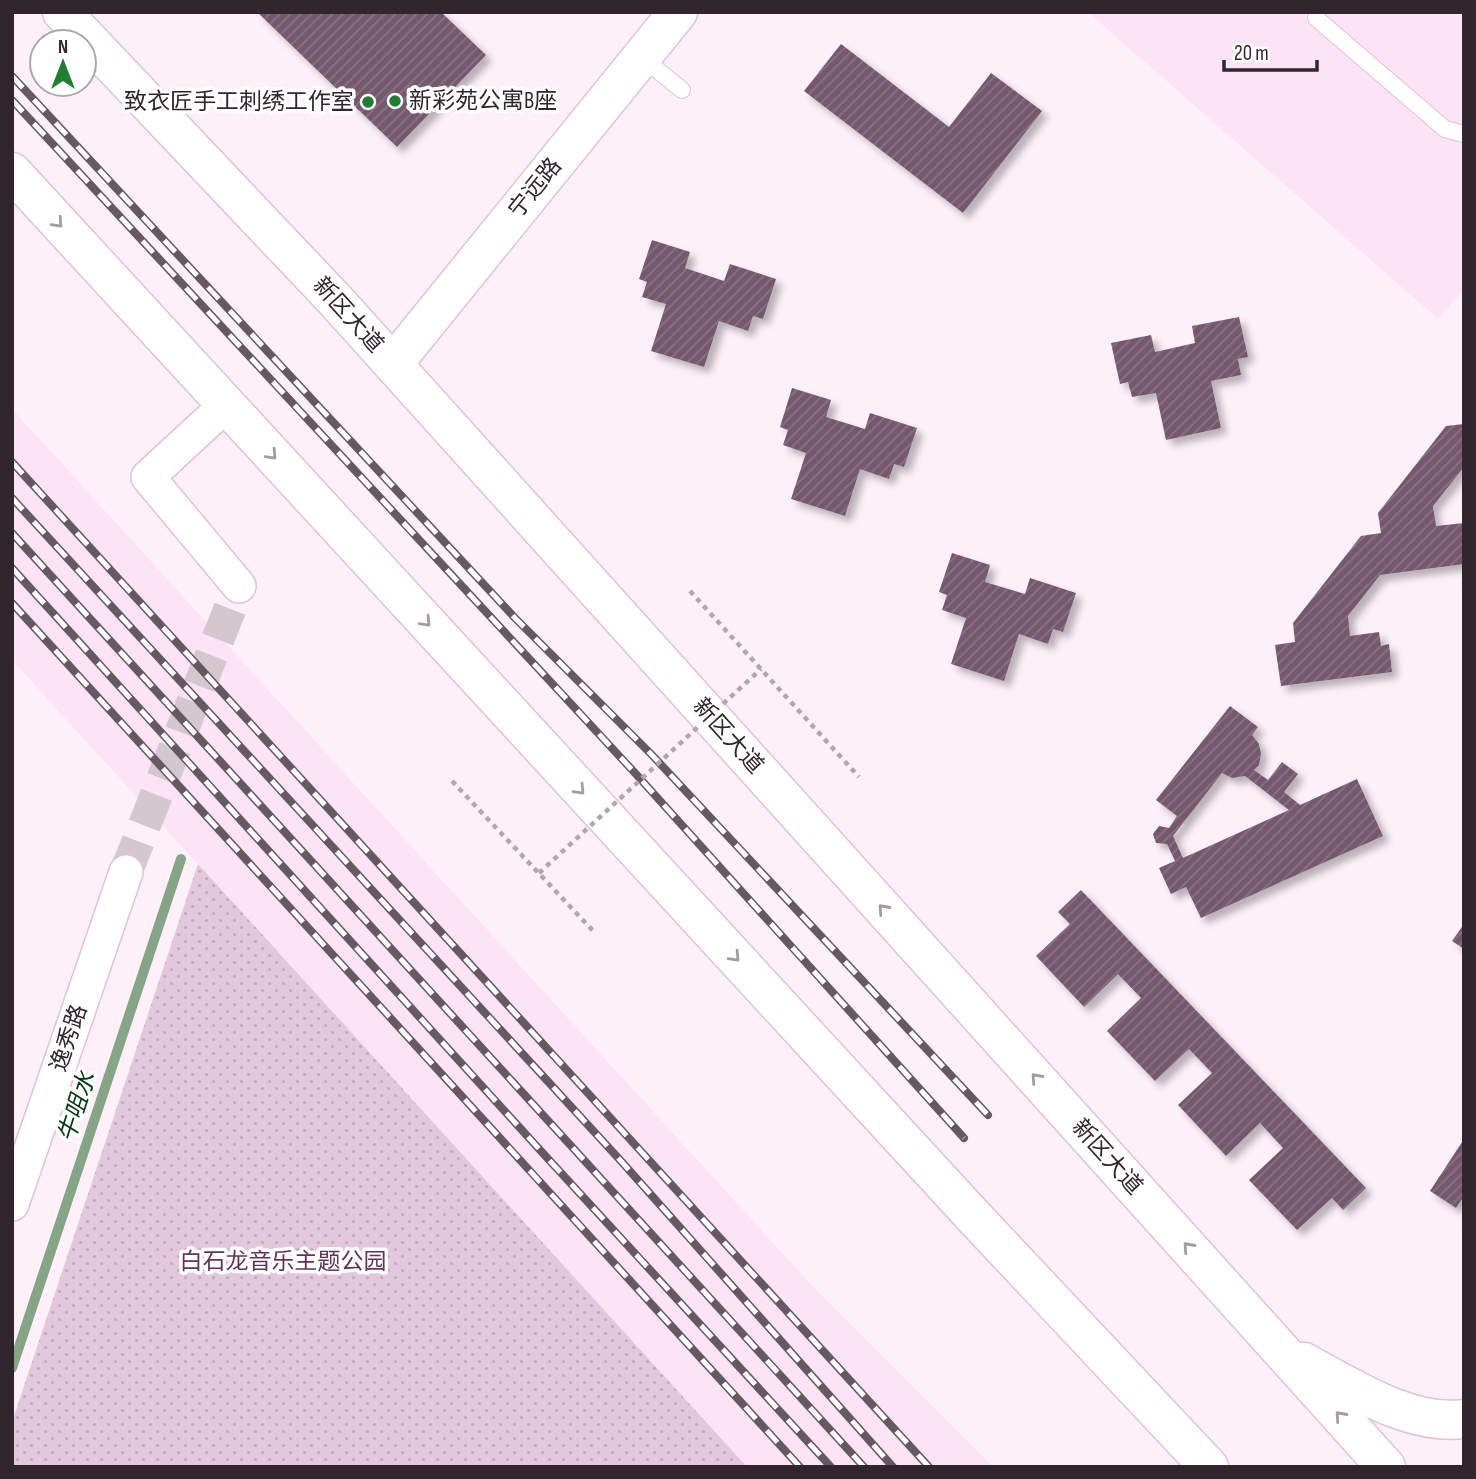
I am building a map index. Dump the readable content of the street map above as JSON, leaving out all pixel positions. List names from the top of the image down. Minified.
{"streets":{"main road":["宁远路","新区大道"],"street":["逸秀路"]},"crossings":[["宁远路","新区大道"]],"water":["牛咀水"],"parks":["白石龙音乐主题公园"],"places":["新彩苑公寓B座","致衣匠手工刺绣工作室"],"scale_bar":"20 m","north":"top"}
